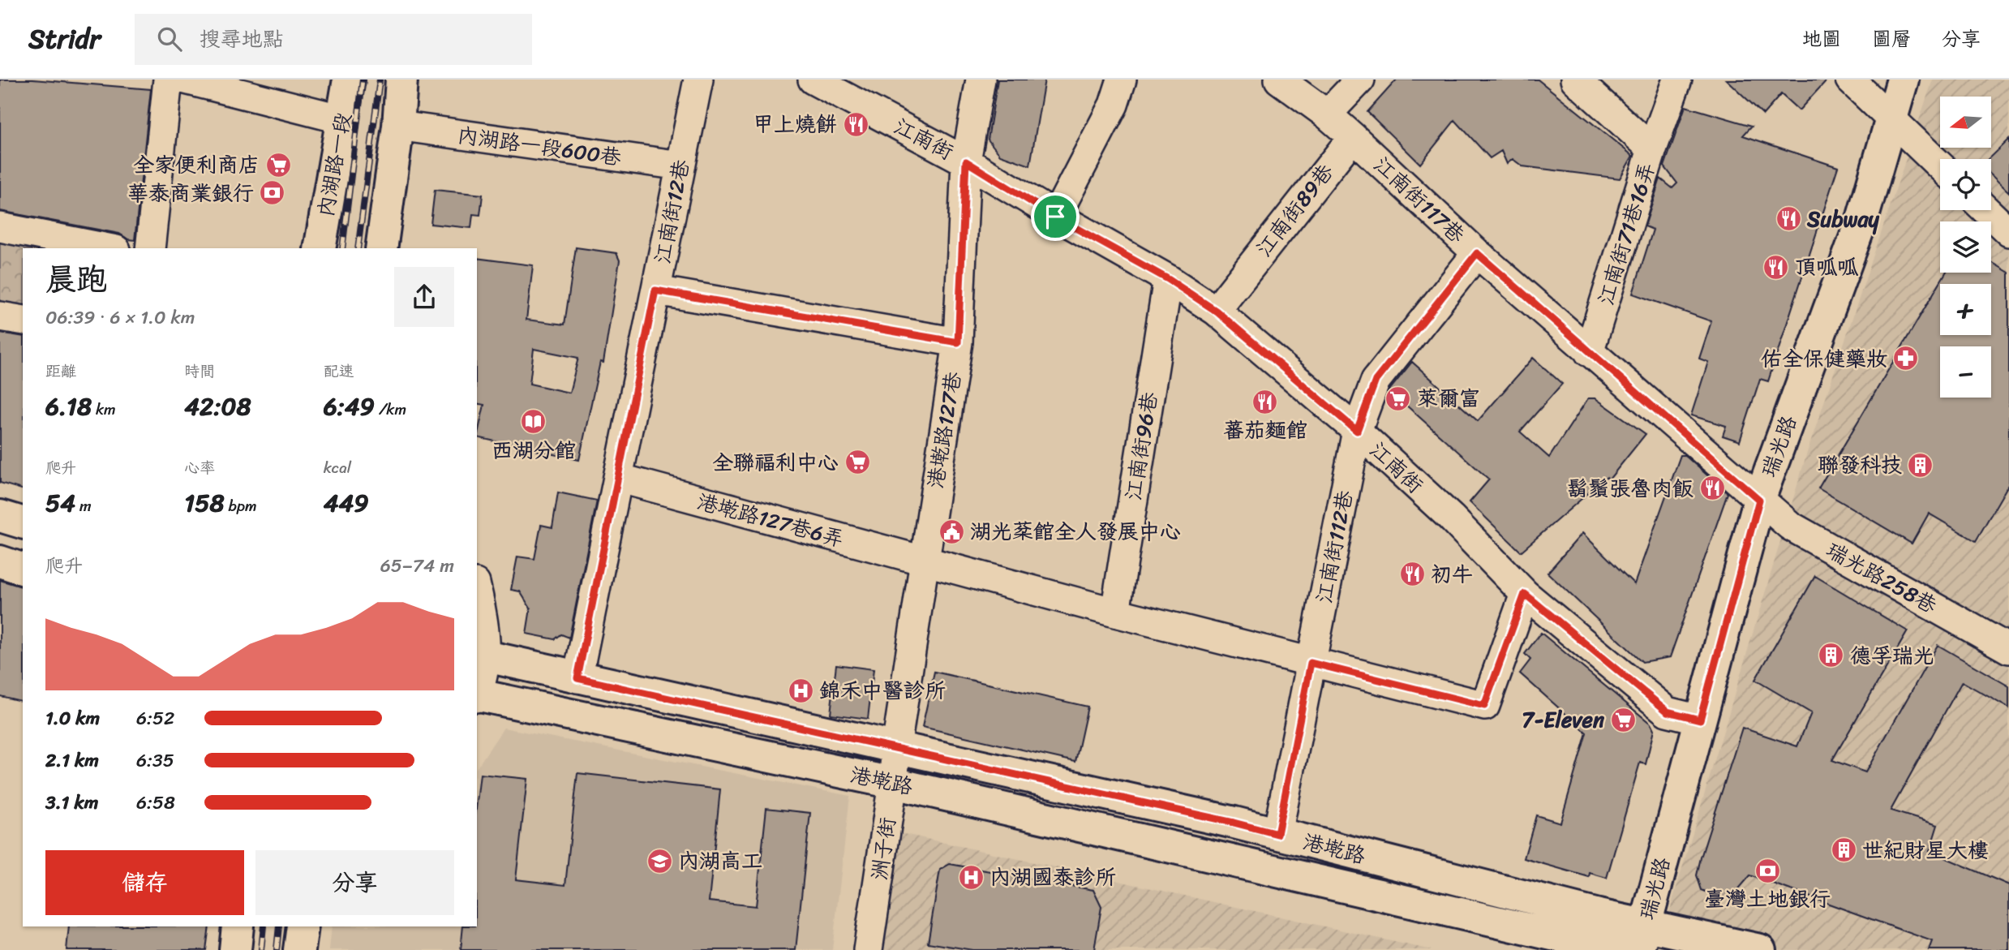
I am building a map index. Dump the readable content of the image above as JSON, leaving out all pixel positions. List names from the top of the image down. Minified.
{"streets":{"street":["江南街","內湖路一段600巷","內湖路一段","江南街117巷","江南街89巷","江南街12巷","江南街71巷16弄","港墘路127巷","江南街96巷","瑞光路","港墘路127巷6弄","江南街112巷","瑞光路258巷","港墘路","洲子街"]},"crossings":[["江南街","江南街89巷"],["江南街","港墘路127巷"],["江南街","江南街96巷"],["江南街","瑞光路"],["江南街","江南街112巷"],["內湖路一段600巷","江南街12巷"],["江南街117巷","江南街89巷"],["江南街117巷","江南街71巷16弄"],["江南街117巷","瑞光路"],["江南街117巷","江南街112巷"],["江南街117巷","瑞光路258巷"],["江南街12巷","港墘路127巷6弄"],["江南街12巷","港墘路"],["港墘路127巷","港墘路127巷6弄"],["港墘路127巷","港墘路"],["港墘路127巷","洲子街"],["瑞光路","瑞光路258巷"],["瑞光路","港墘路"],["江南街112巷","港墘路"],["港墘路","洲子街"]],"places":{"restaurant":["甲上燒餅","Subway","頂呱呱","蕃茄麵館","鬍鬚張魯肉飯","初牛"],"supermarket":["全家便利商店","萊爾富","全聯福利中心","7-Eleven"],"bank":["華泰商業銀行","臺灣土地銀行"],"pharmacy":["佑全保健藥妝"],"library":["西湖分館"],"building":["聯發科技","德孚瑞光","世紀財星大樓"],"public building":["湖光棻館全人發展中心"],"hospital":["錦禾中醫診所","內湖國泰診所"],"school or university":["內湖高工"]},"north":"left","page":{"header":"Stridr","search":"搜尋地點","nav":["地圖","圖層","分享"],"map_buttons":["+","−"],"heading":["晨跑","06:39 · 6 × 1.0 km"],"stats":[["距離","6.18 km"],["時間","42:08"],["配速","6:49 /km"],["爬升","54 m"],["心率","158 bpm"],["kcal","449"]],"chart":["爬升","65–74 m"],"list":[{"name":"1.0 km","note":"6:52"},{"name":"2.1 km","note":"6:35"},{"name":"3.1 km","note":"6:58"}],"buttons":["儲存","分享"]}}
